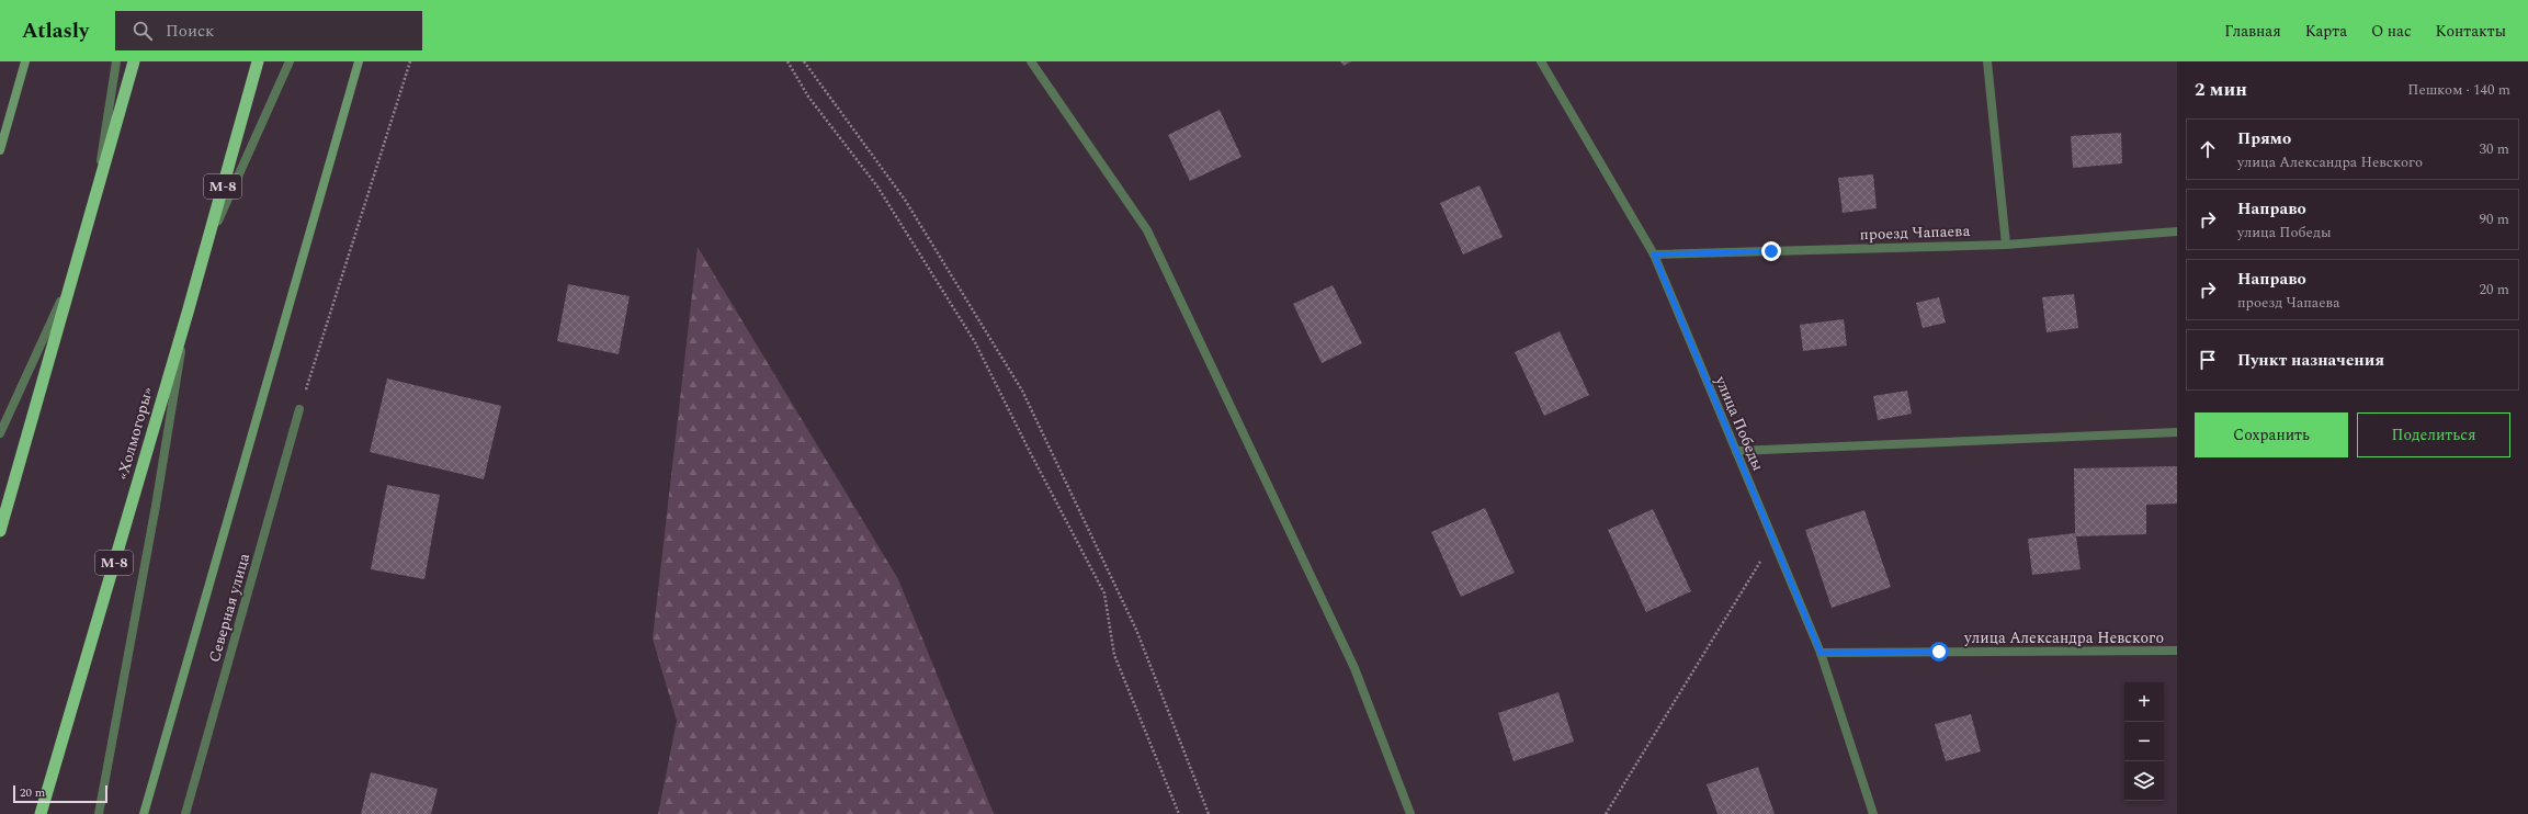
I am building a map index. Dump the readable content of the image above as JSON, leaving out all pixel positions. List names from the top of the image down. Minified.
{"streets":{"highway":["М-8","«Холмогоры»"],"street":["проезд Чапаева","улица Победы","Северная улица","улица Александра Невского"]},"crossings":[["проезд Чапаева","улица Победы"],["улица Победы","улица Александра Невского"]],"scale_bar":"20 m","page":{"header":"Atlasly","search":"Поиск","nav":["Главная","Карта","О нас","Контакты"],"heading":["2 мин","Пешком · 140 m"],"list":[["Прямо","улица Александра Невского","30 m"],["Направо","улица Победы","90 m"],["Направо","проезд Чапаева","20 m"],"Пункт назначения"],"buttons":["Сохранить","Поделиться"],"map_buttons":["+","−"],"scale":"20 m"}}
